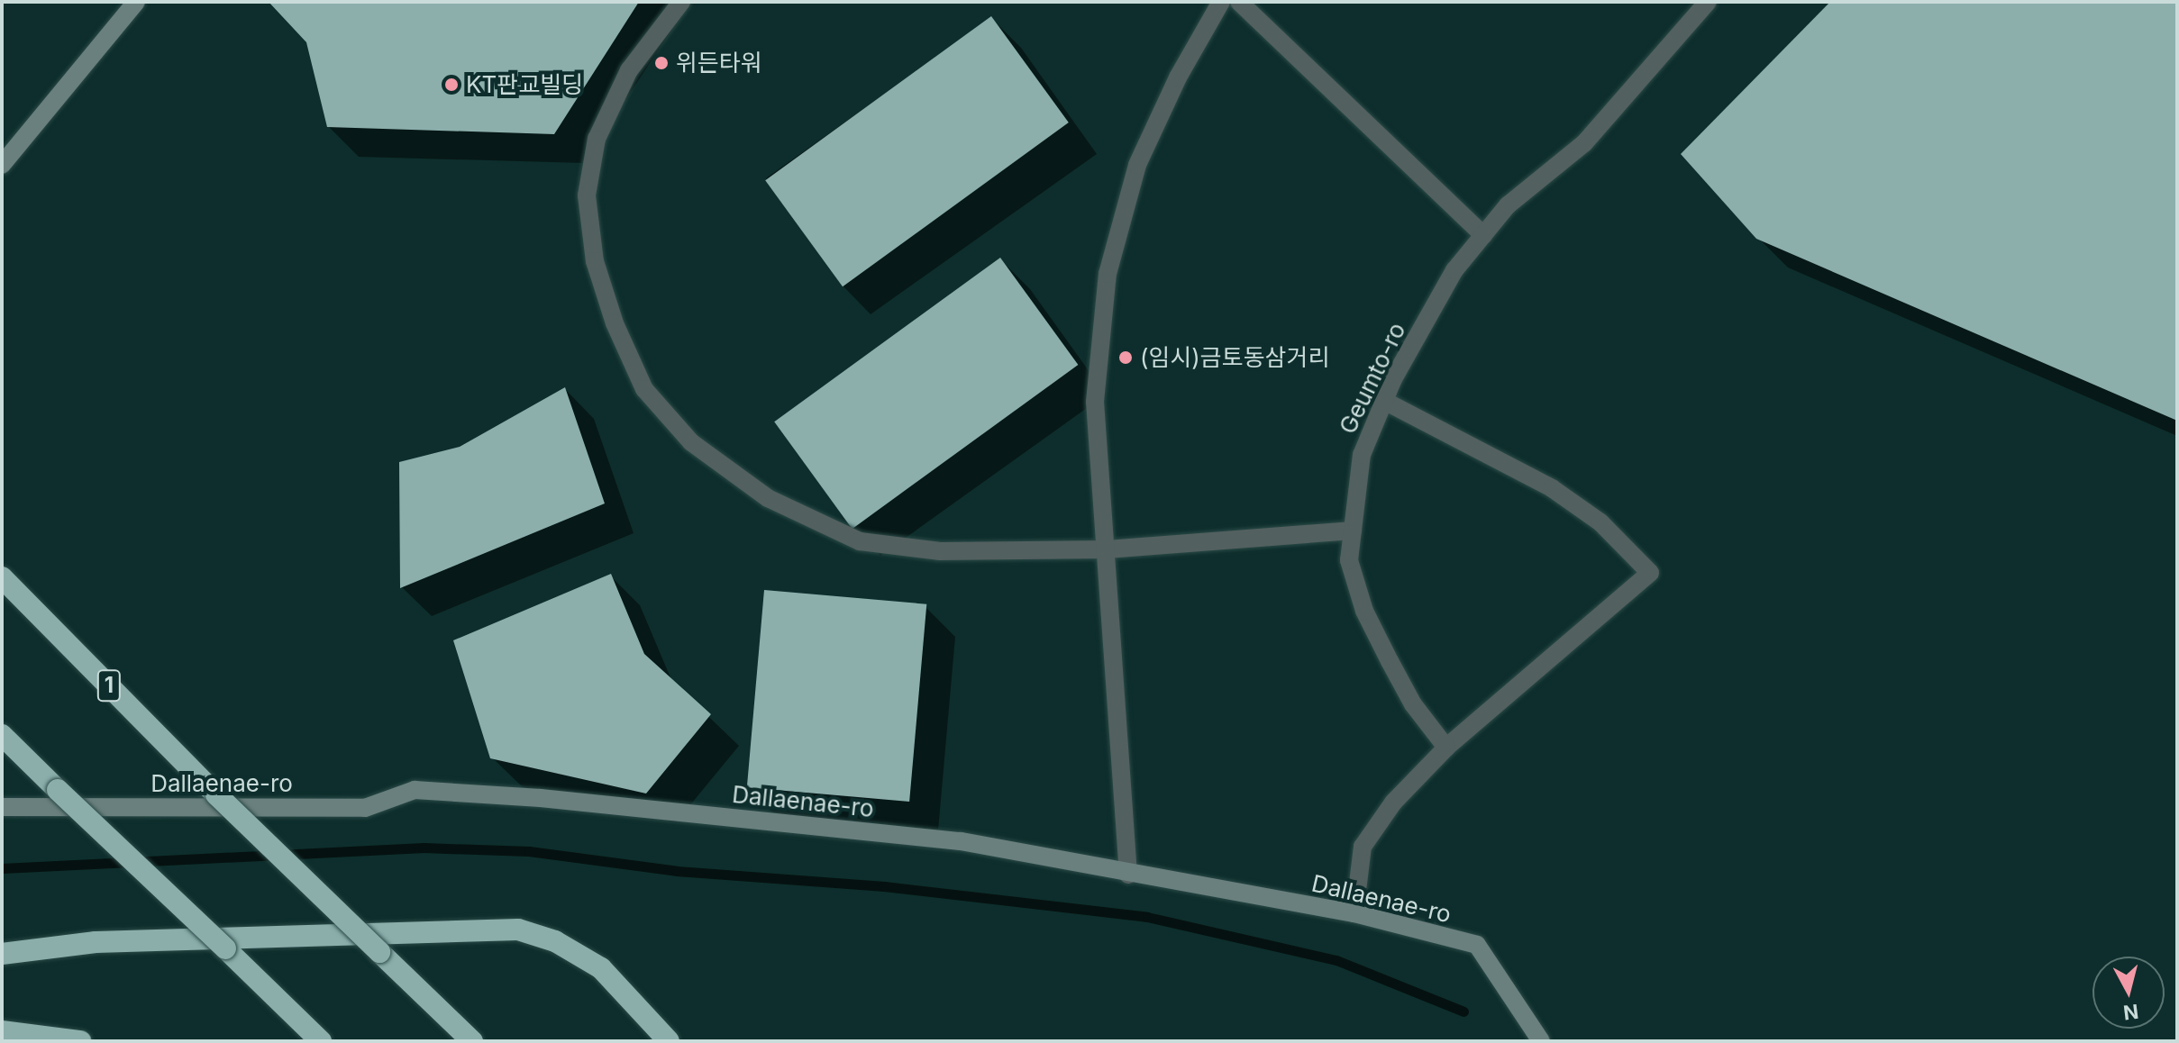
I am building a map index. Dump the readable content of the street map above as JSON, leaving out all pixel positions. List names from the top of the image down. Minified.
{"streets":{"highway":["1"],"street":["Geumto-ro","Dallaenae-ro"]},"places":["위든타워","KT판교빌딩","(임시)금토동삼거리"],"north":"bottom"}
